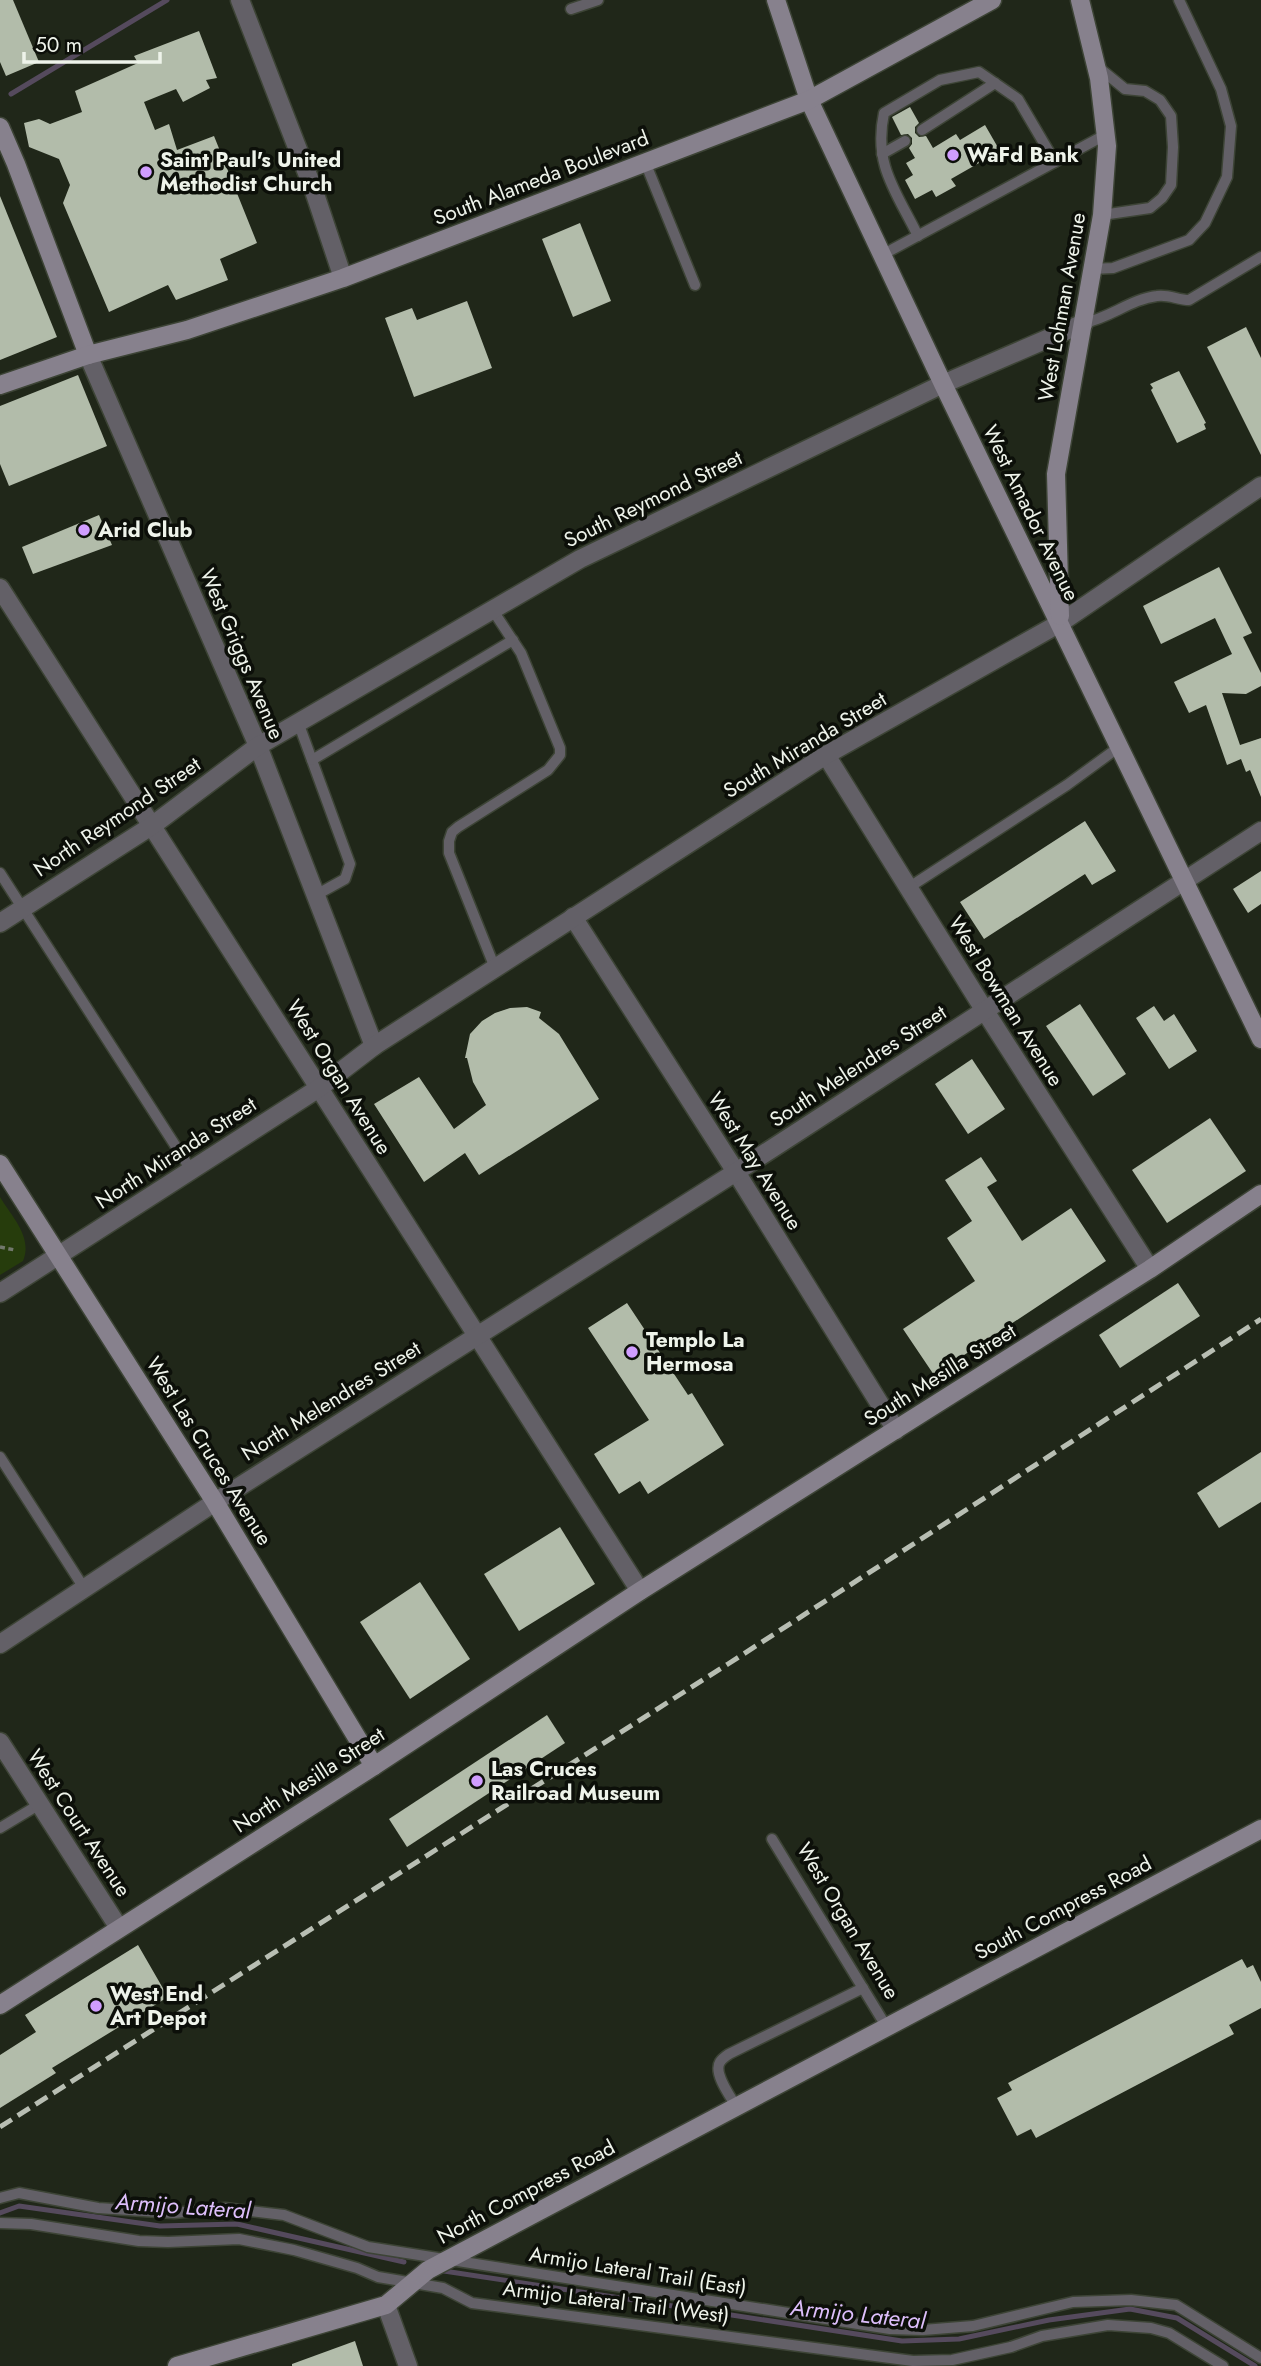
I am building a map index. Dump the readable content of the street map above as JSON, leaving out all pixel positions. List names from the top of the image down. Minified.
{"streets":{"street":["South Alameda Boulevard","West Lohman Avenue","South Reymond Street","West Amador Avenue","West Griggs Avenue","South Miranda Street","North Reymond Street","West Bowman Avenue","South Melendres Street","West Organ Avenue","North Miranda Street","West May Avenue","South Mesilla Street","North Melendres Street","West Las Cruces Avenue","North Mesilla Street","West Court Avenue","South Compress Road","North Compress Road"],"lane":["Armijo Lateral Trail (East)","Armijo Lateral Trail (West)"]},"crossings":[["South Alameda Boulevard","West Amador Avenue"],["South Alameda Boulevard","West Griggs Avenue"],["West Lohman Avenue","South Reymond Street"],["West Lohman Avenue","West Amador Avenue"],["West Lohman Avenue","South Miranda Street"],["South Reymond Street","West Amador Avenue"],["South Reymond Street","West Griggs Avenue"],["South Reymond Street","North Reymond Street"],["West Amador Avenue","South Miranda Street"],["West Amador Avenue","South Melendres Street"],["West Griggs Avenue","South Miranda Street"],["West Griggs Avenue","North Reymond Street"],["West Griggs Avenue","North Miranda Street"],["South Miranda Street","West Bowman Avenue"],["South Miranda Street","North Miranda Street"],["South Miranda Street","West May Avenue"],["North Reymond Street","West Organ Avenue"],["West Bowman Avenue","South Melendres Street"],["West Bowman Avenue","South Mesilla Street"],["South Melendres Street","West Organ Avenue"],["South Melendres Street","West May Avenue"],["South Melendres Street","North Melendres Street"],["West Organ Avenue","North Miranda Street"],["West Organ Avenue","South Mesilla Street"],["West Organ Avenue","North Melendres Street"],["West Organ Avenue","North Mesilla Street"],["West Organ Avenue","South Compress Road"],["West Organ Avenue","North Compress Road"],["North Miranda Street","West Las Cruces Avenue"],["West May Avenue","South Mesilla Street"],["South Mesilla Street","North Mesilla Street"],["North Melendres Street","West Las Cruces Avenue"],["West Las Cruces Avenue","North Mesilla Street"],["North Mesilla Street","West Court Avenue"],["South Compress Road","North Compress Road"],["North Compress Road","Armijo Lateral Trail (East)"],["North Compress Road","Armijo Lateral Trail (West)"]],"water":["Armijo Lateral"],"places":["WaFd Bank","Saint Paul's United Methodist Church","Arid Club","Templo La Hermosa","Las Cruces Railroad Museum","West End Art Depot"],"scale_bar":"50 m"}
